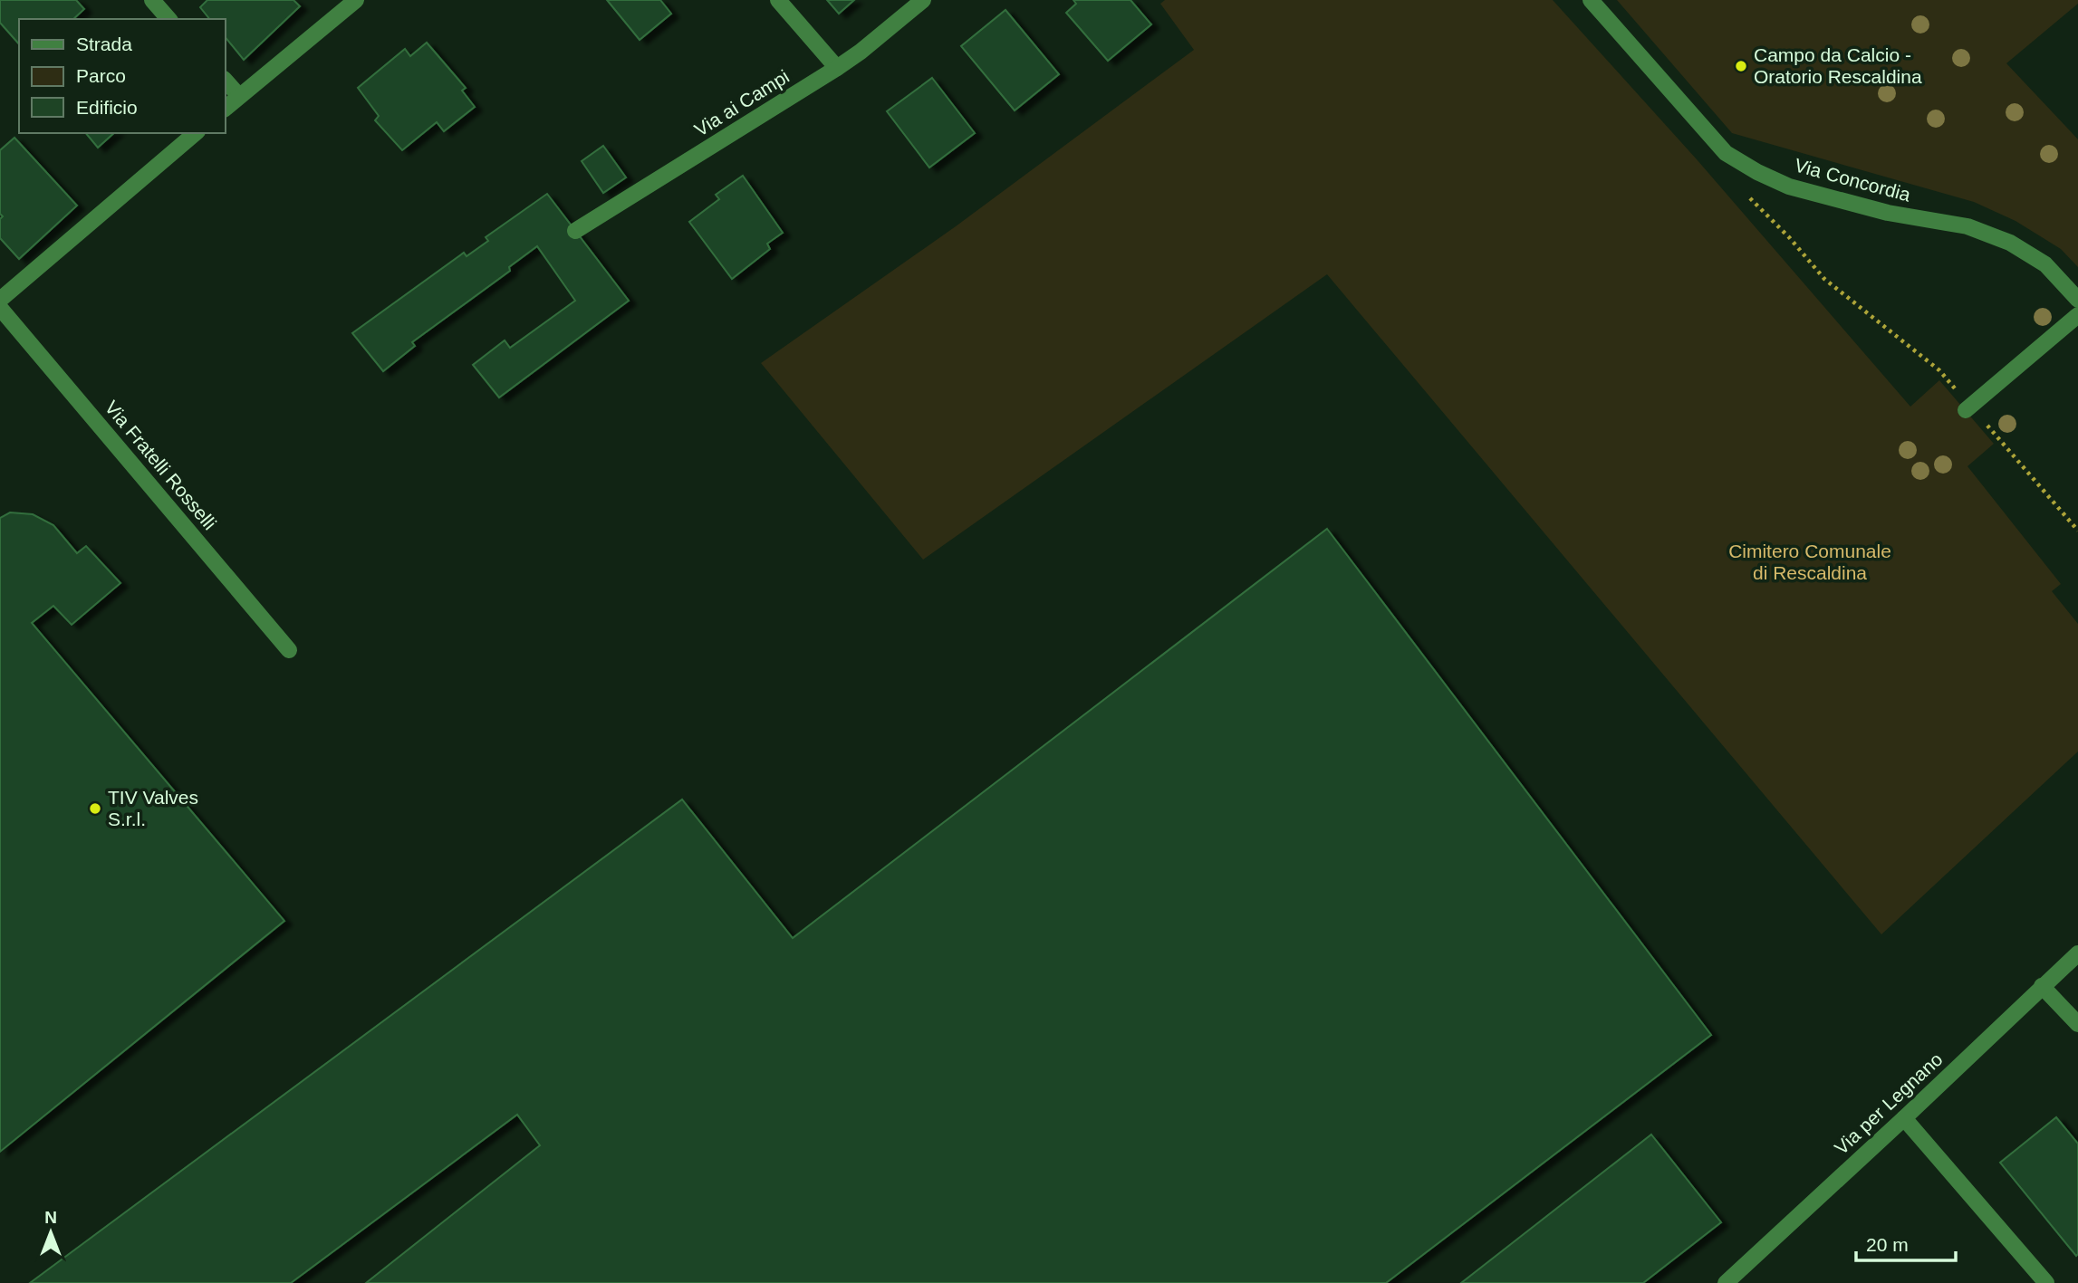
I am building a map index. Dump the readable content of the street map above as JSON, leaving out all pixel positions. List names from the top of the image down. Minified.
{"streets":{"street":["Via ai Campi","Via Concordia","Via Fratelli Rosselli","Via per Legnano"]},"parks":["Cimitero Comunale di Rescaldina"],"places":["Campo da Calcio - Oratorio Rescaldina","TIV Valves S.r.l."],"legend":["Strada","Parco","Edificio"],"scale_bar":"20 m","north":"top"}
